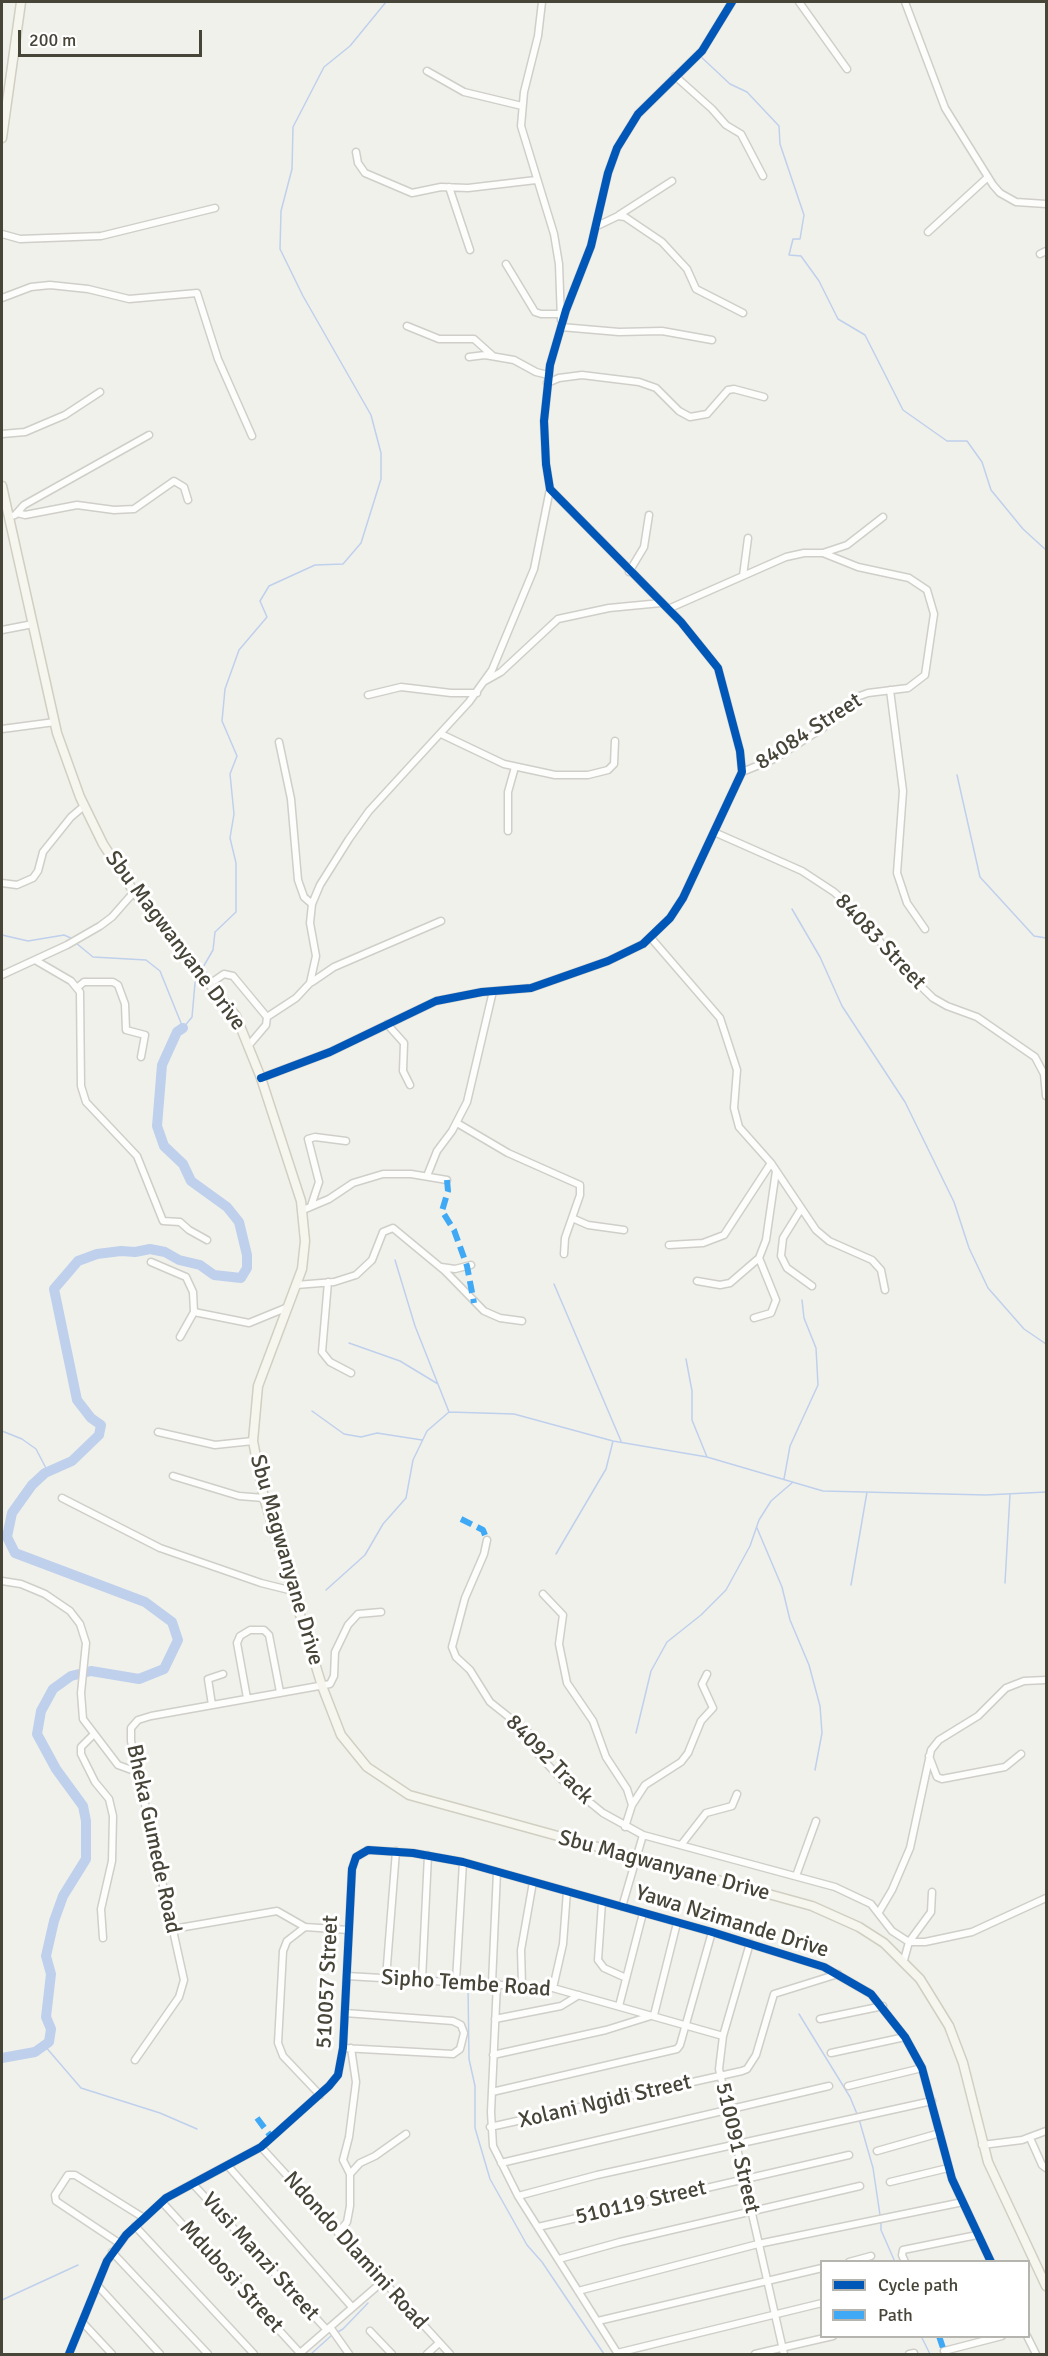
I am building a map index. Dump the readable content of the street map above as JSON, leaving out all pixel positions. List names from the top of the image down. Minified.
{"streets":{"main road":["Sbu Magwanyane Drive"],"street":["84084 Street","84083 Street","84092 Track","Bheka Gumede Road","Yawa Nzimande Drive","510057 Street","Sipho Tembe Road","Xolani Ngidi Street","510091 Street","510119 Street","Ndondo Dlamini Road","Vusi Manzi Street","Mdubosi Street"]},"crossings":[["Sbu Magwanyane Drive","Bheka Gumede Road"],["Yawa Nzimande Drive","510057 Street"],["Yawa Nzimande Drive","Xolani Ngidi Street"],["Yawa Nzimande Drive","510091 Street"],["510057 Street","Sipho Tembe Road"],["510057 Street","Ndondo Dlamini Road"],["510057 Street","Vusi Manzi Street"],["510057 Street","Mdubosi Street"],["Sipho Tembe Road","510091 Street"],["Xolani Ngidi Street","510091 Street"],["510091 Street","510119 Street"]],"legend":["Cycle path","Path"],"scale_bar":"200 m"}
